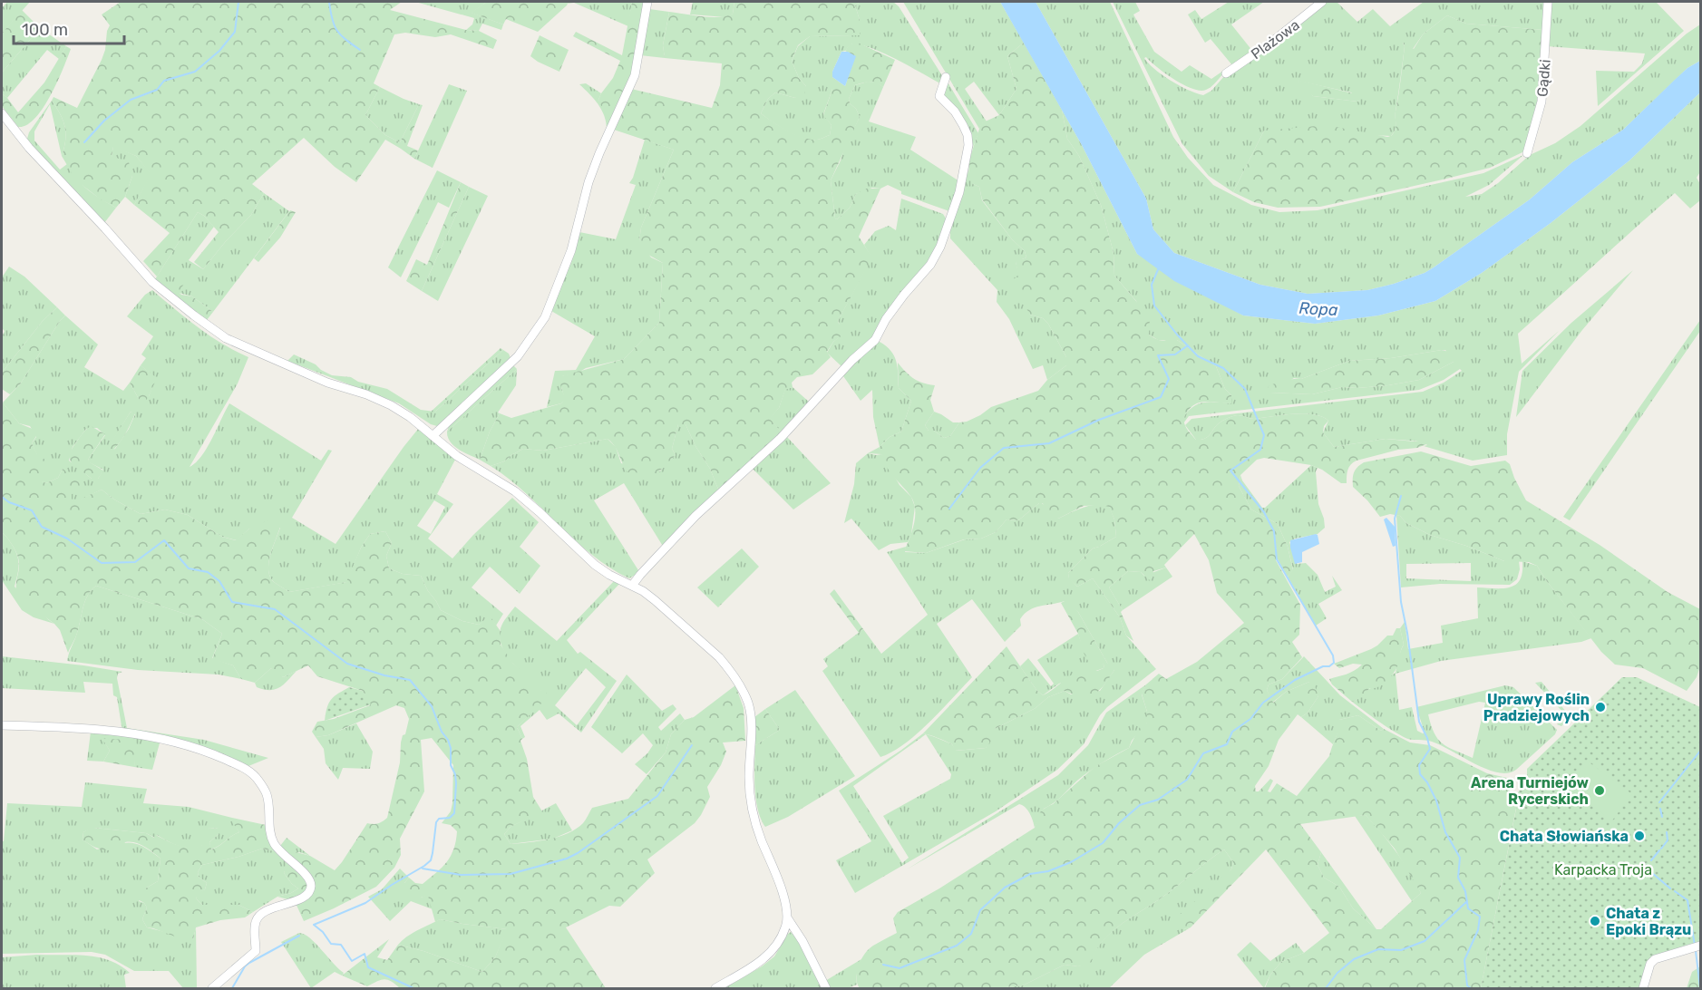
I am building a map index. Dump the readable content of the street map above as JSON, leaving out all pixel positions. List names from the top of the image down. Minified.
{"streets":{"street":["Plażowa","Gądki"]},"water":["Ropa"],"parks":["Karpacka Troja"],"places":["Uprawy Roślin Pradziejowych","Arena Turniejów Rycerskich","Chata Słowiańska","Chata z Epoki Brązu"],"scale_bar":"100 m"}
